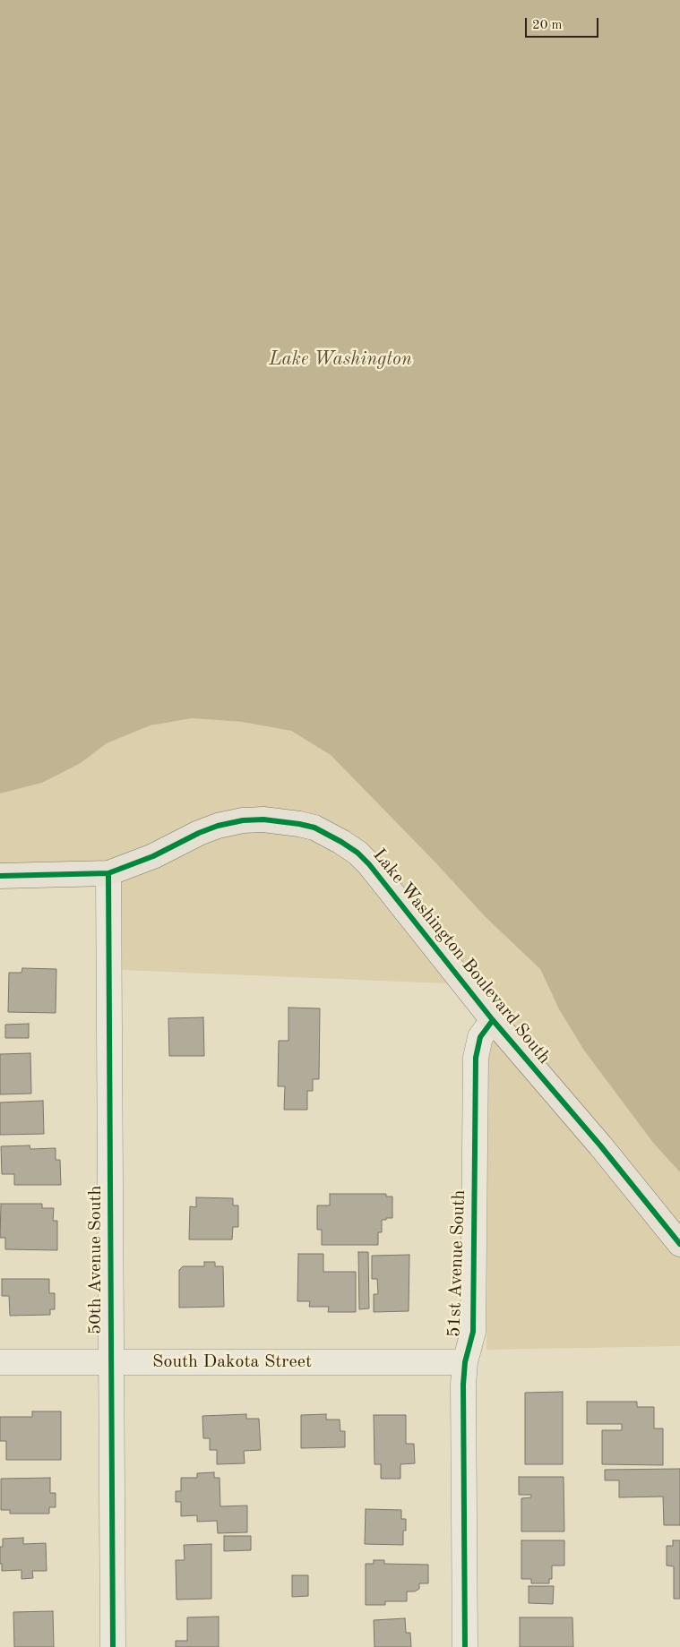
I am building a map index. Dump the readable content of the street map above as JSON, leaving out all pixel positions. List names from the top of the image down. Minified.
{"streets":{"main road":["Lake Washington Boulevard South"],"street":["50th Avenue South","51st Avenue South","South Dakota Street"]},"crossings":[["Lake Washington Boulevard South","50th Avenue South"],["Lake Washington Boulevard South","51st Avenue South"],["50th Avenue South","South Dakota Street"],["51st Avenue South","South Dakota Street"]],"water":["Lake Washington"],"scale_bar":"20 m"}
